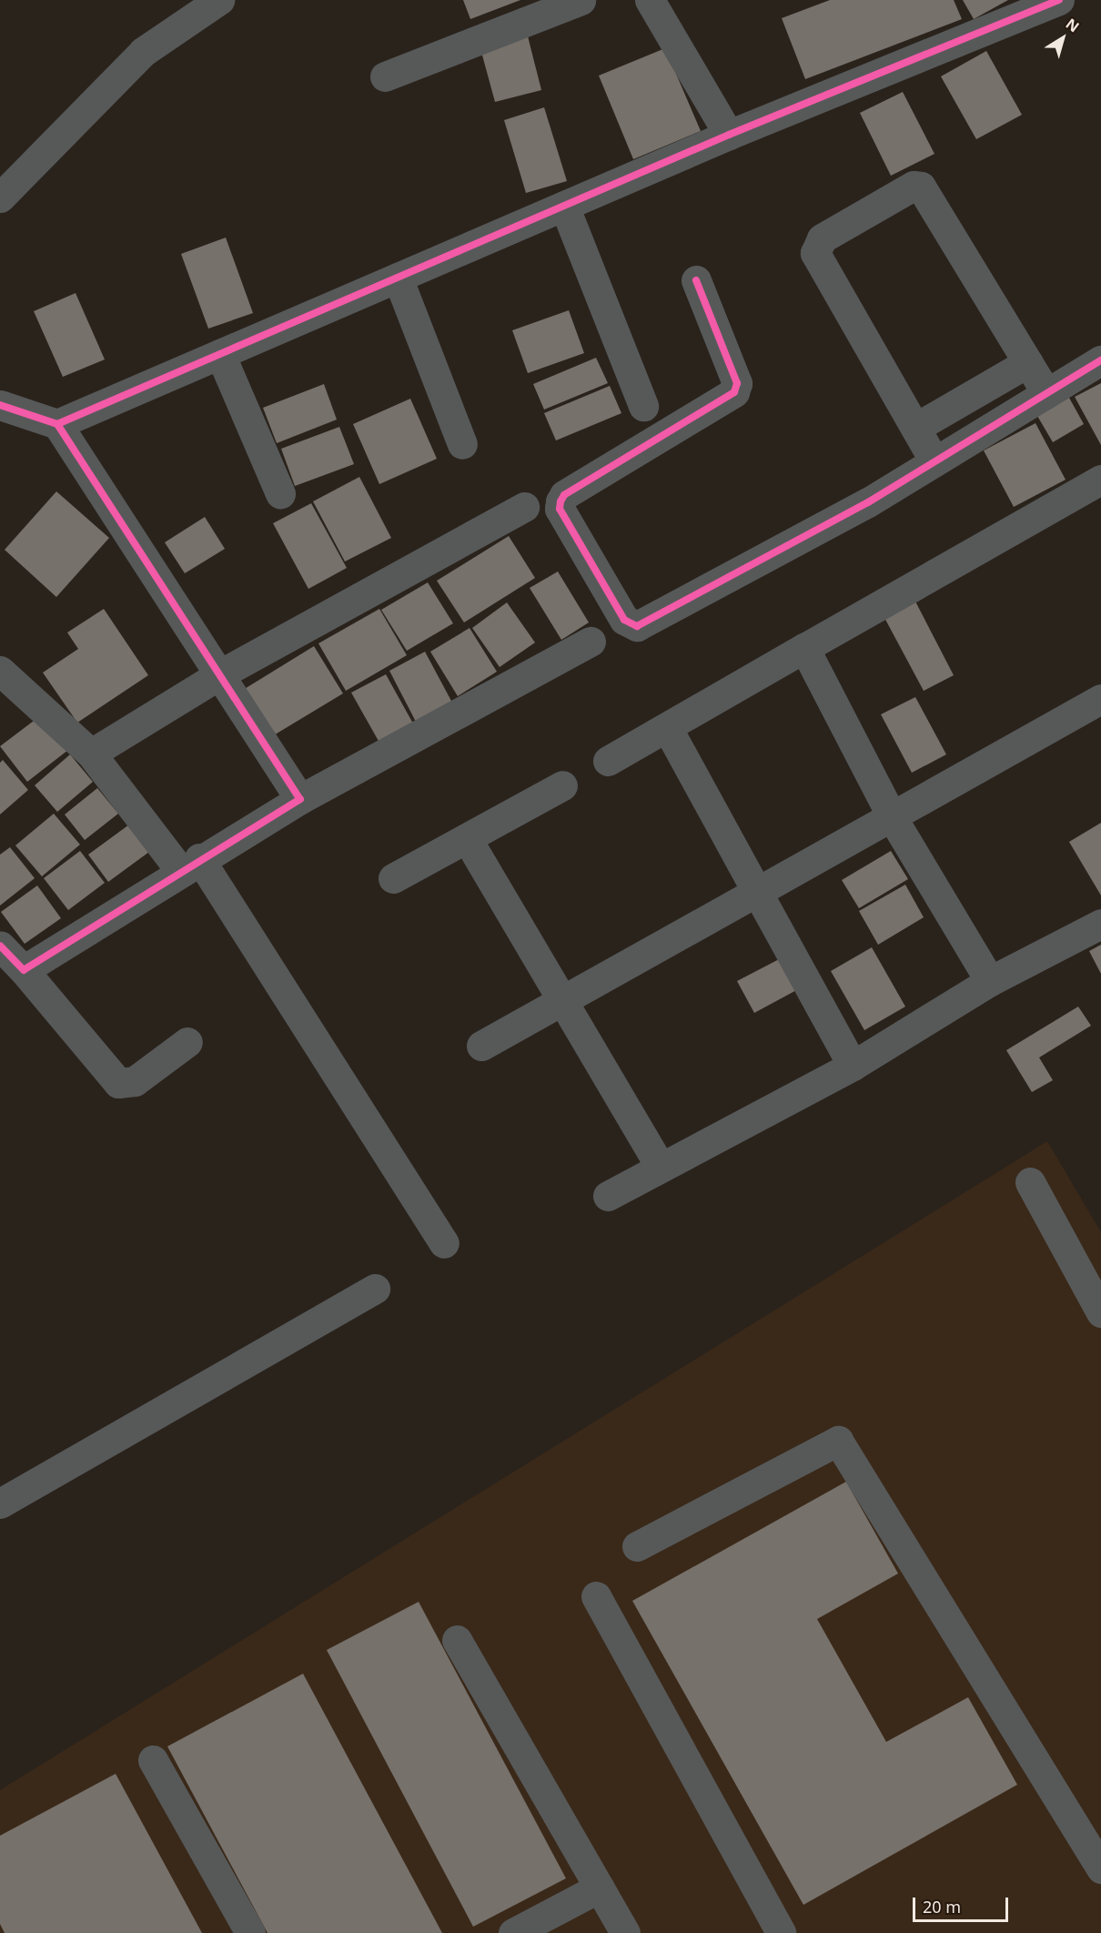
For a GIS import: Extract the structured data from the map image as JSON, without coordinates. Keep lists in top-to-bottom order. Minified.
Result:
{"scale_bar":"20 m","north":"top right"}
